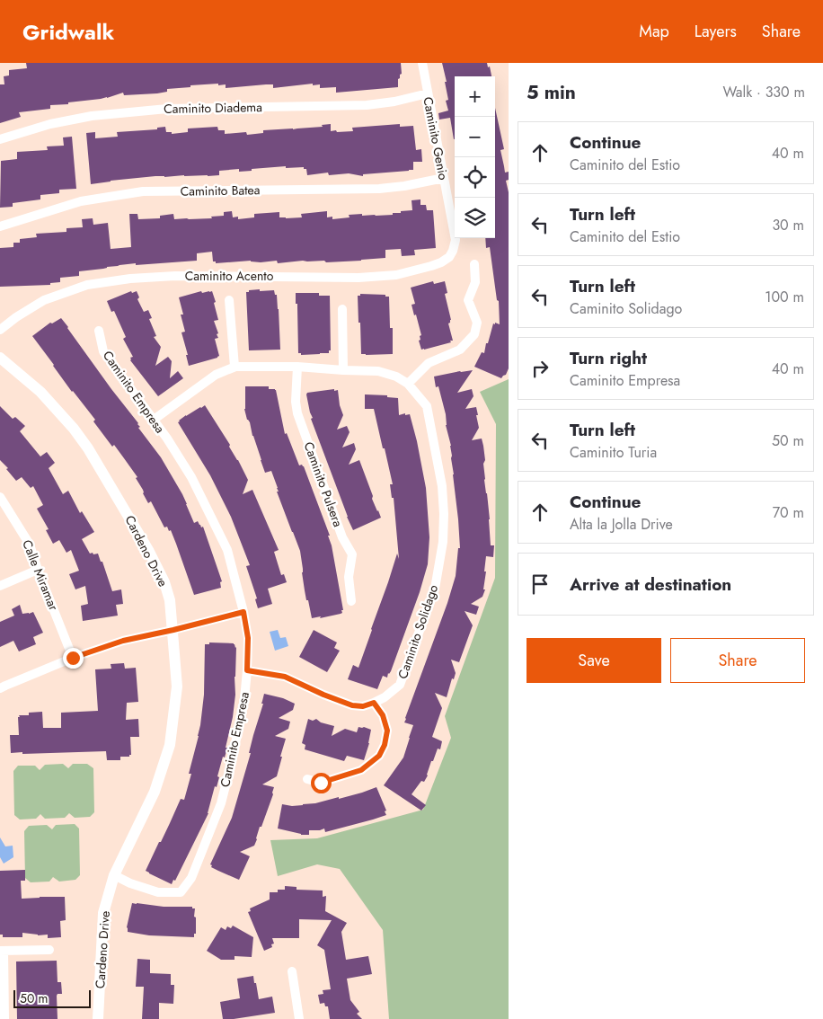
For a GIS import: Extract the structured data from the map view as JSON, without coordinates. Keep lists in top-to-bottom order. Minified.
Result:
{"streets":{"street":["Caminito Diadema","Caminito Genio","Caminito Batea","Caminito Acento","Caminito Empresa","Caminito Pulsera","Cardeno Drive","Calle Miramar","Caminito Solidago"]},"crossings":[["Caminito Diadema","Caminito Genio"],["Caminito Genio","Caminito Batea"],["Caminito Genio","Caminito Acento"],["Caminito Empresa","Cardeno Drive"],["Caminito Empresa","Caminito Solidago"],["Caminito Pulsera","Caminito Solidago"]],"scale_bar":"50 m","page":{"header":"Gridwalk","nav":["Map","Layers","Share"],"heading":["5 min","Walk · 330 m"],"map_buttons":["+","−"],"list":[["Continue","Caminito del Estio","40 m"],["Turn left","Caminito del Estio","30 m"],["Turn left","Caminito Solidago","100 m"],["Turn right","Caminito Empresa","40 m"],["Turn left","Caminito Turia","50 m"],["Continue","Alta la Jolla Drive","70 m"],"Arrive at destination"],"buttons":["Save","Share"],"scale":"50 m"}}
